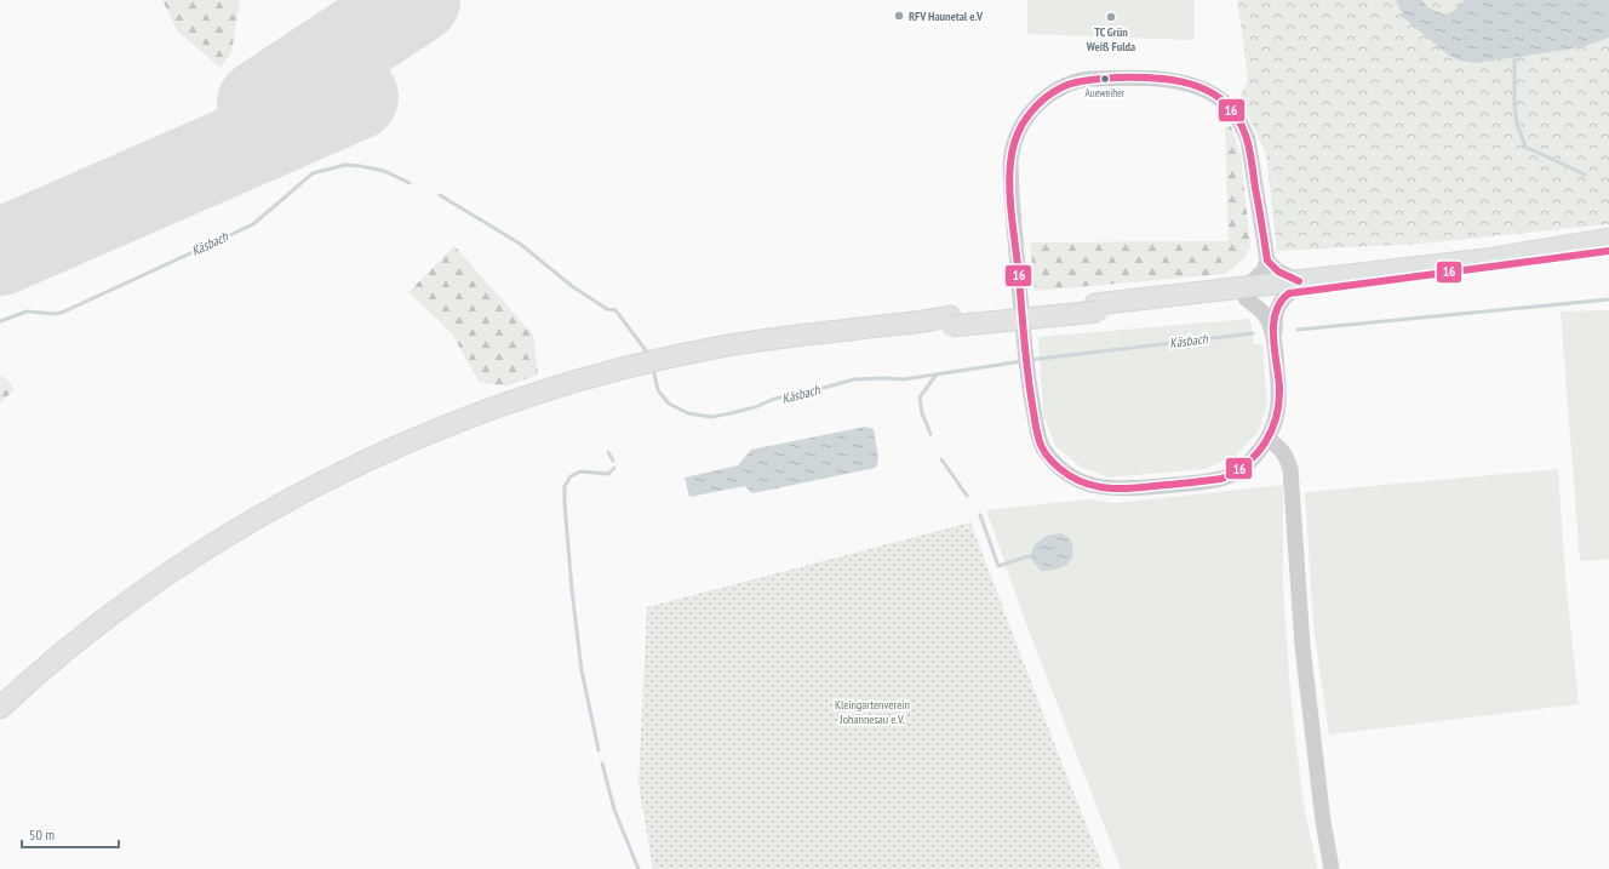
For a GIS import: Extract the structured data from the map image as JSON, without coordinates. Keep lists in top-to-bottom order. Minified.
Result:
{"water":["Käsbach"],"parks":["Kleingartenverein Johannesau e.V."],"places":["RFV Haunetal e.V","TC Grün Weiß Fulda","Aueweiher"],"lines":["transit line 16"],"scale_bar":"50 m"}
